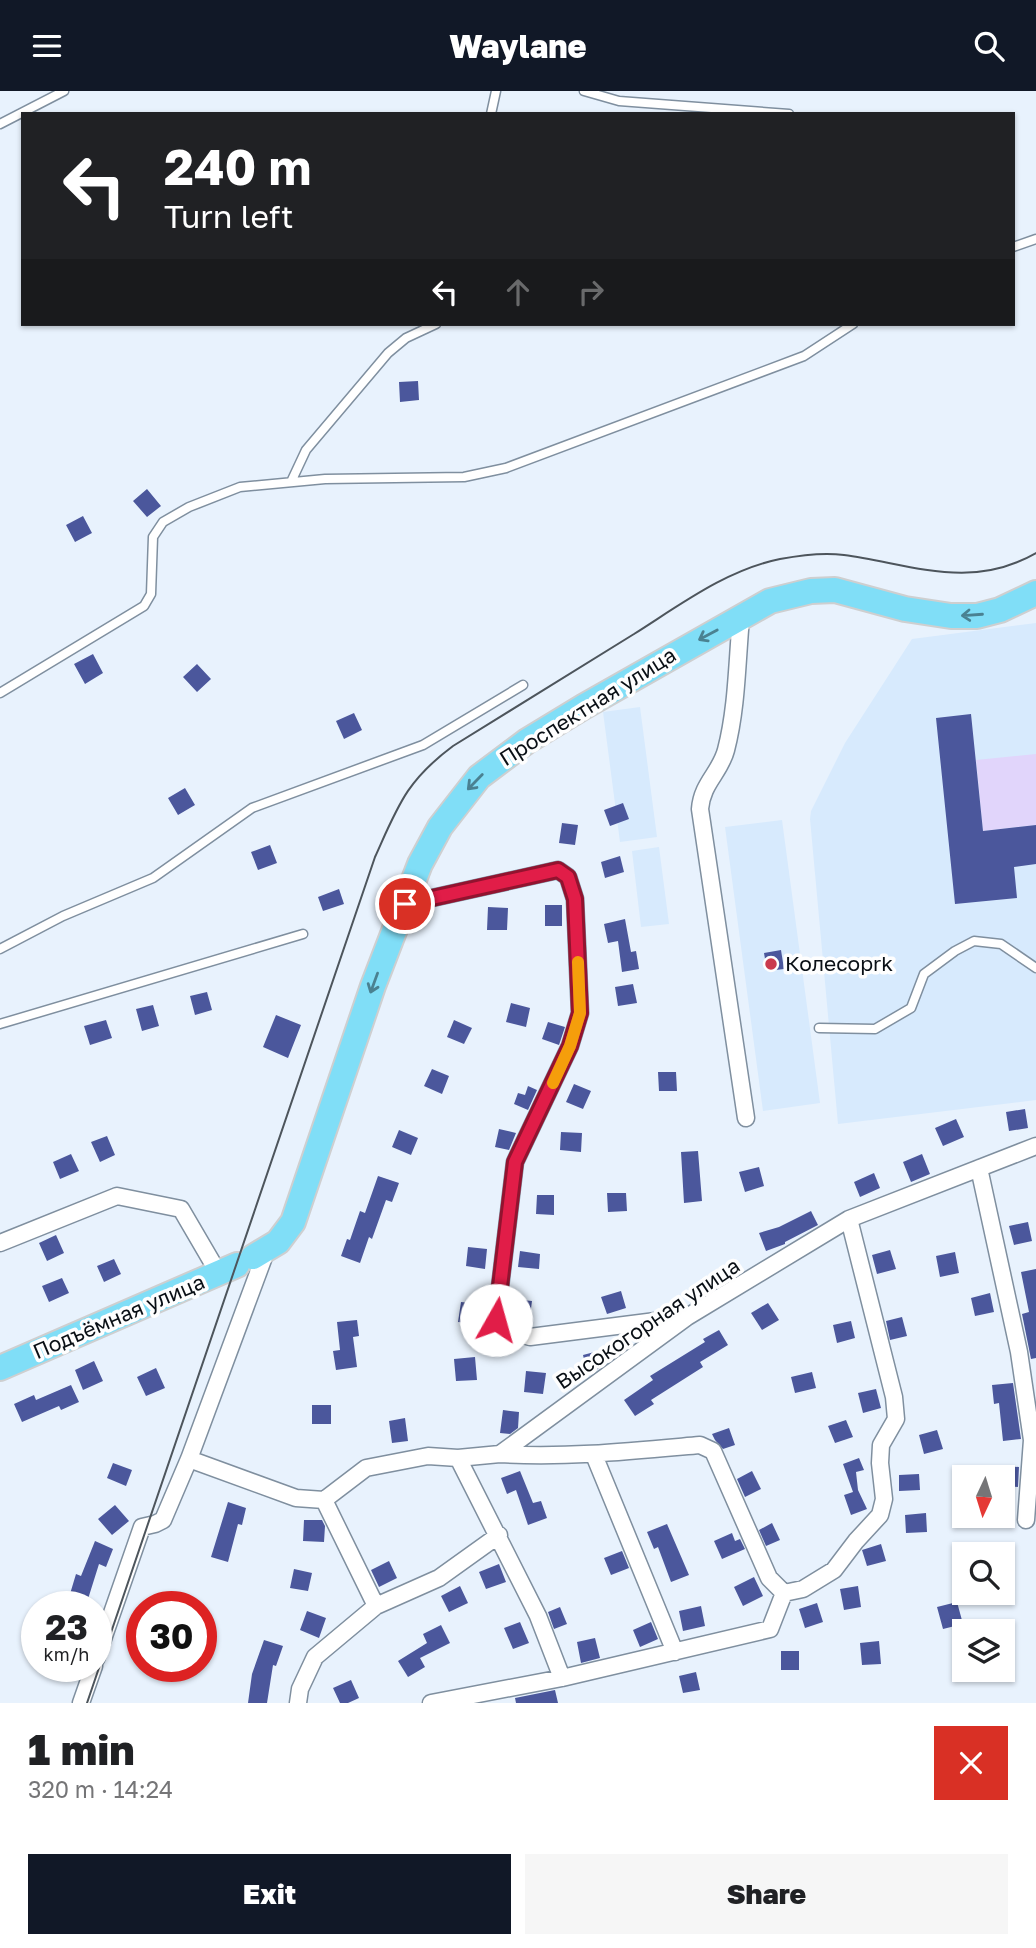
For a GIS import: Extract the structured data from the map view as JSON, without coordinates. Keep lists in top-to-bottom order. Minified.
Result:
{"streets":{"main road":["Проспектная улица","Подъёмная улица"],"street":["Высокогорная улица"]},"crossings":[["Проспектная улица","Подъёмная улица"]],"one_way":["Проспектная улица"],"places":["Колесоprk"],"north":"bottom","page":{"header":"Waylane","turn":["240 m","Turn left"],"speed":"23 km/h","limit":"30","heading":["1 min","320 m · 14:24"],"buttons":["Exit","Share"]}}
